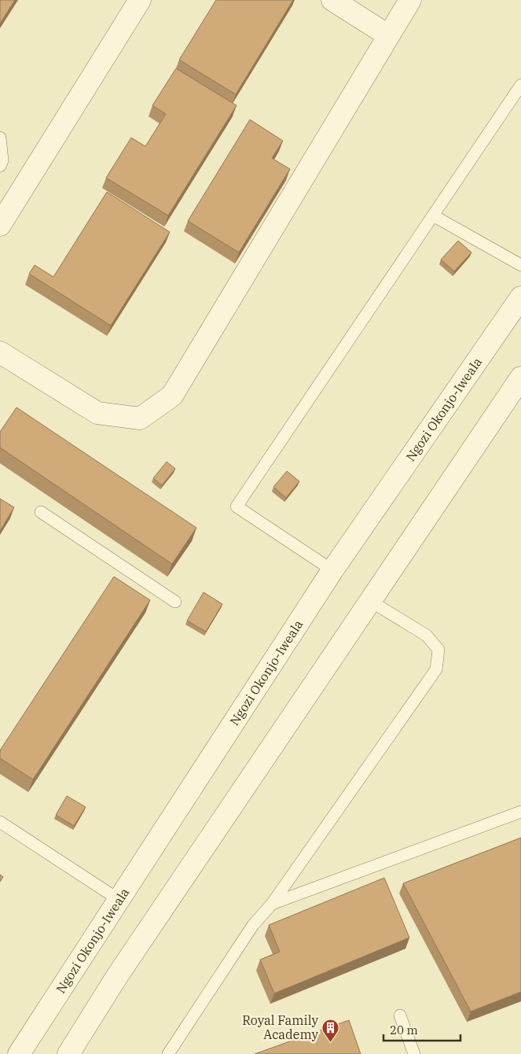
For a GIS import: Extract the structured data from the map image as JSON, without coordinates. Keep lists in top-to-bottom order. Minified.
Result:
{"streets":{"street":["Ngozi Okonjo-Iweala"]},"places":{"building":["Royal Family Academy"]},"scale_bar":"20 m"}
